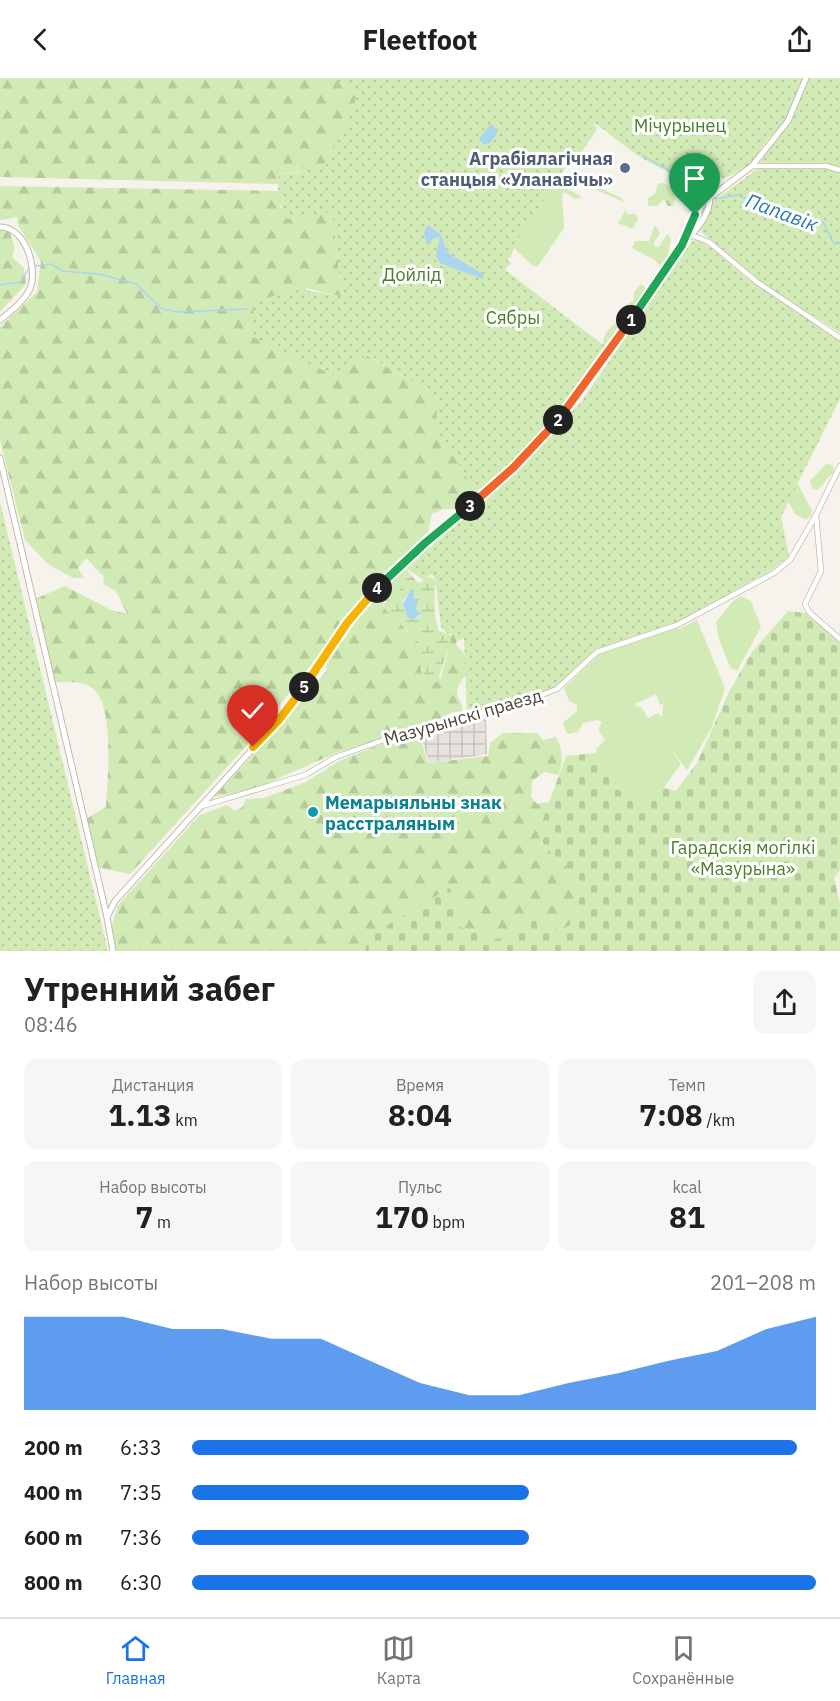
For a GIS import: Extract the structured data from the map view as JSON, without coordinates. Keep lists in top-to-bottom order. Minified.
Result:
{"streets":{"street":["Мазурынскі праезд"]},"water":["Папавік"],"parks":["Мічурынец","Дойлід","Сябры","Гарадскія могілкі «Мазурына»"],"places":["Аграбіялагічная станцыя «Уланавічы»","Мемарыяльны знак расстраляным"],"page":{"header":"Fleetfoot","pins":["1","2","3","4","5"],"heading":["Утренний забег","08:46"],"stats":[["Дистанция","1.13 km"],["Время","8:04"],["Темп","7:08 /km"],["Набор высоты","7 m"],["Пульс","170 bpm"],["kcal","81"]],"chart":["Набор высоты","201–208 m"],"list":[{"name":"200 m","note":"6:33"},{"name":"400 m","note":"7:35"},{"name":"600 m","note":"7:36"},{"name":"800 m","note":"6:30"}],"tabs":["Главная","Карта","Сохранённые"]}}
